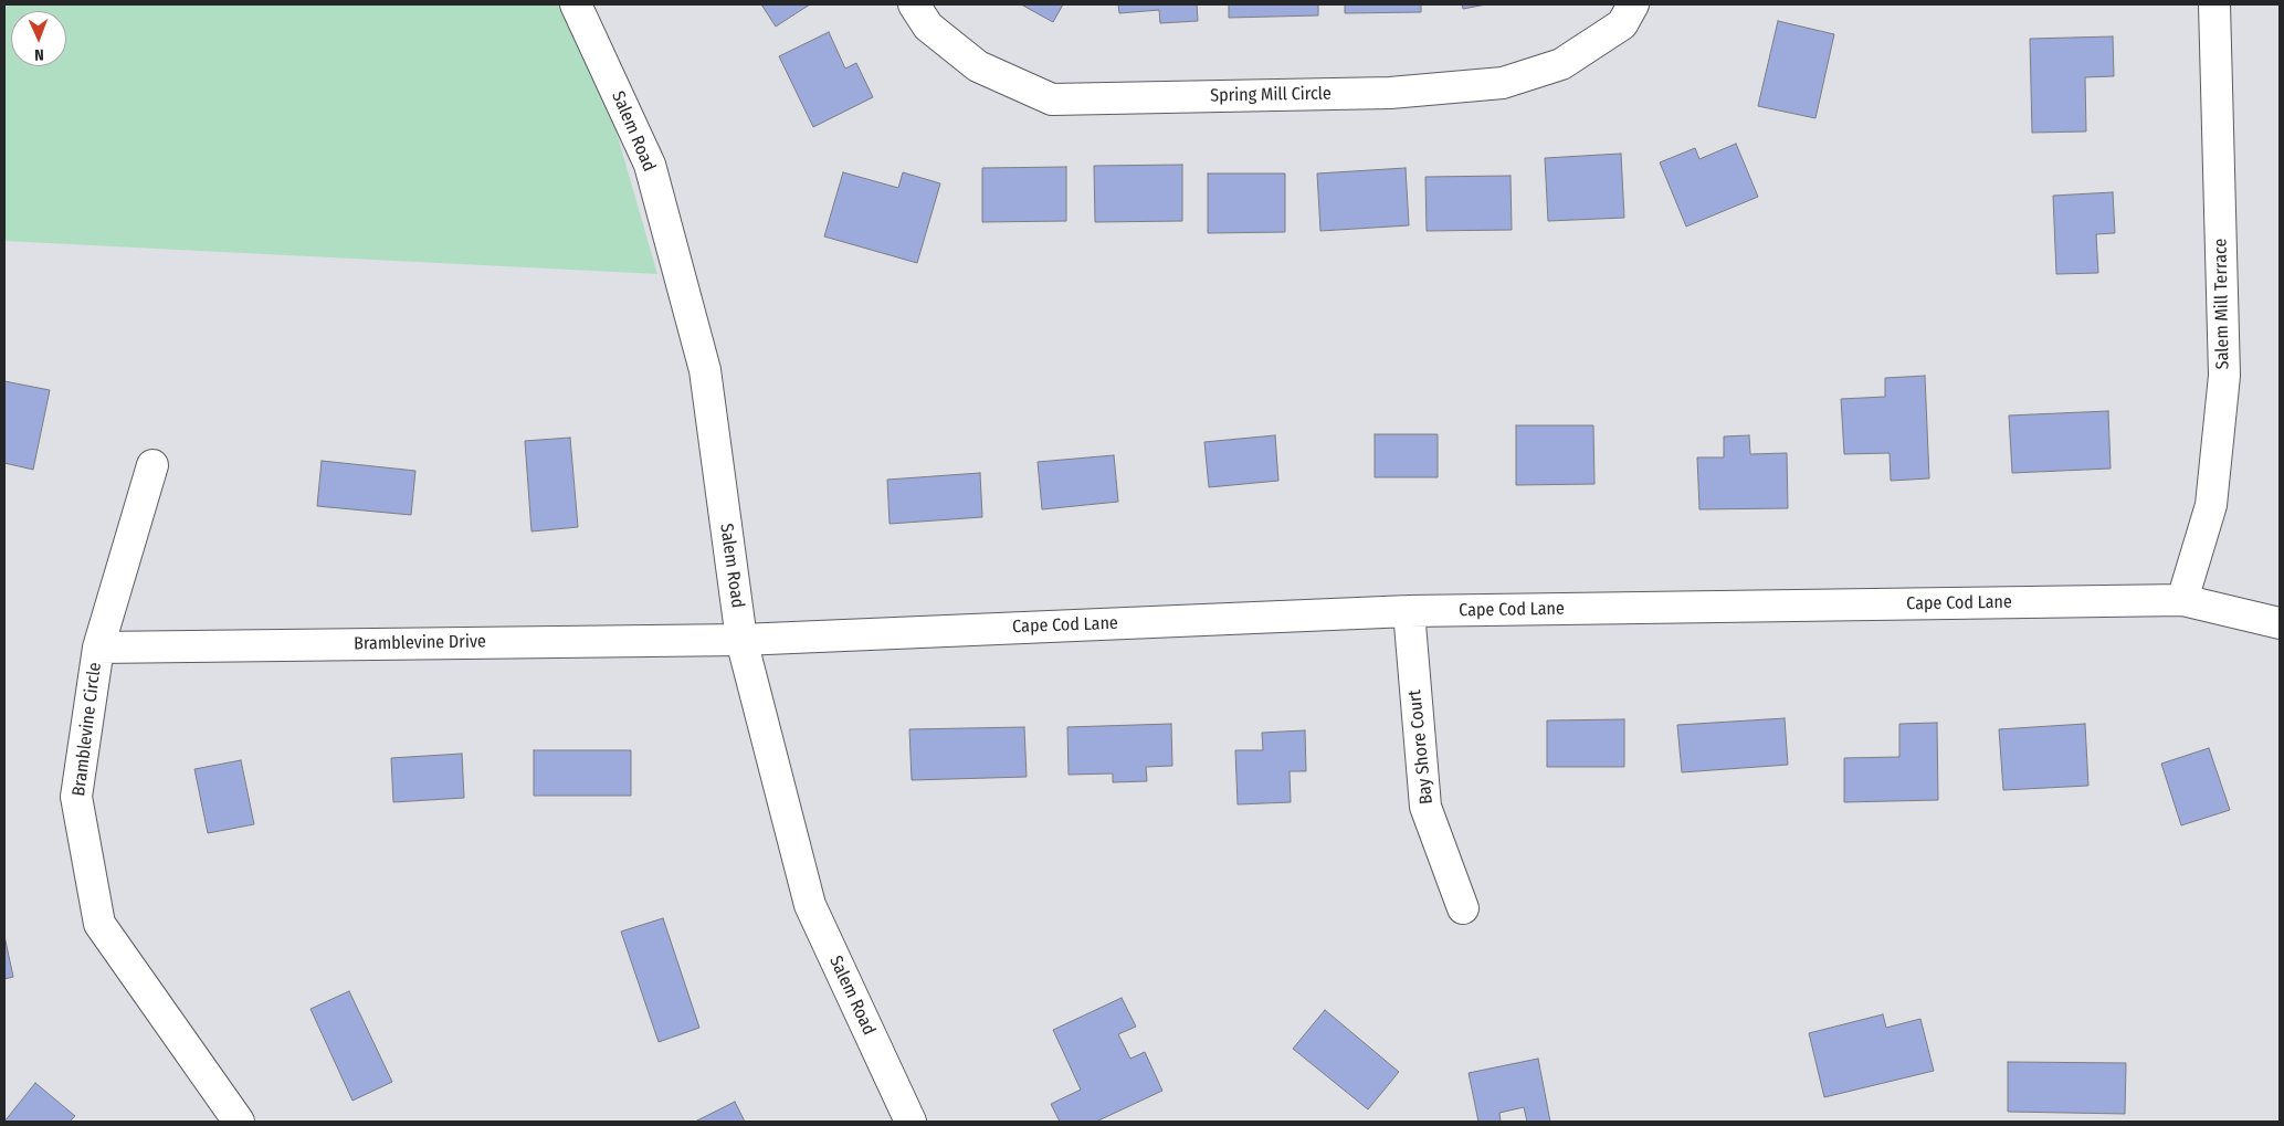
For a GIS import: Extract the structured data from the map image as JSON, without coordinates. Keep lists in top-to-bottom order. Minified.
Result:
{"streets":{"street":["Spring Mill Circle","Salem Road","Salem Mill Terrace","Cape Cod Lane","Bramblevine Drive","Bramblevine Circle","Bay Shore Court"]},"crossings":[["Salem Road","Cape Cod Lane"],["Salem Road","Bramblevine Drive"],["Salem Mill Terrace","Cape Cod Lane"],["Cape Cod Lane","Bramblevine Drive"],["Cape Cod Lane","Bay Shore Court"],["Bramblevine Drive","Bramblevine Circle"]],"north":"bottom"}
